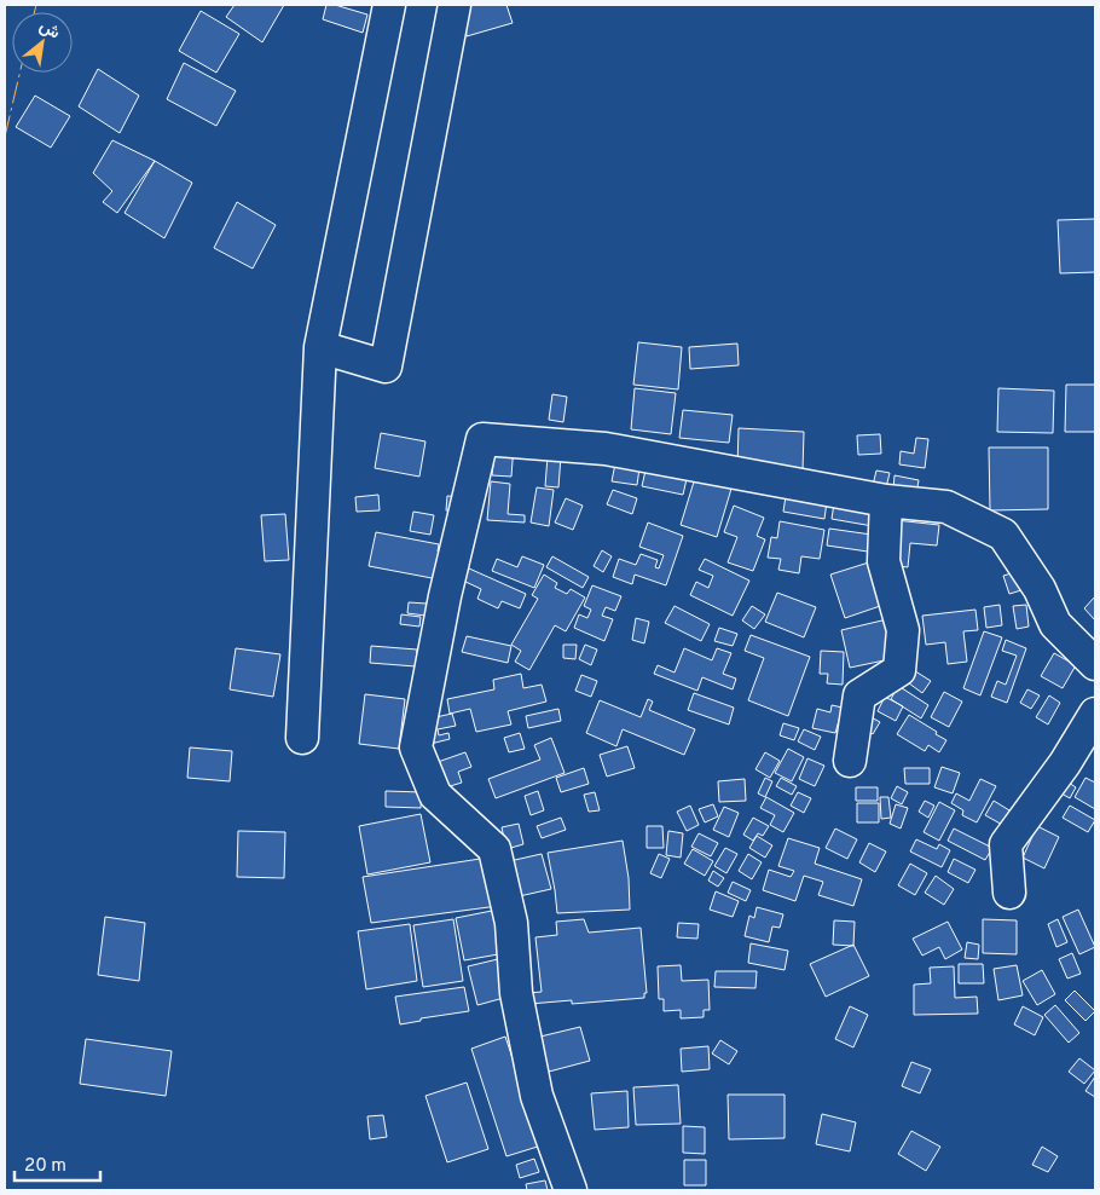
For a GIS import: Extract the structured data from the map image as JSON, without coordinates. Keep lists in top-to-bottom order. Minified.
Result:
{"scale_bar":"20 m","north":"top right"}
